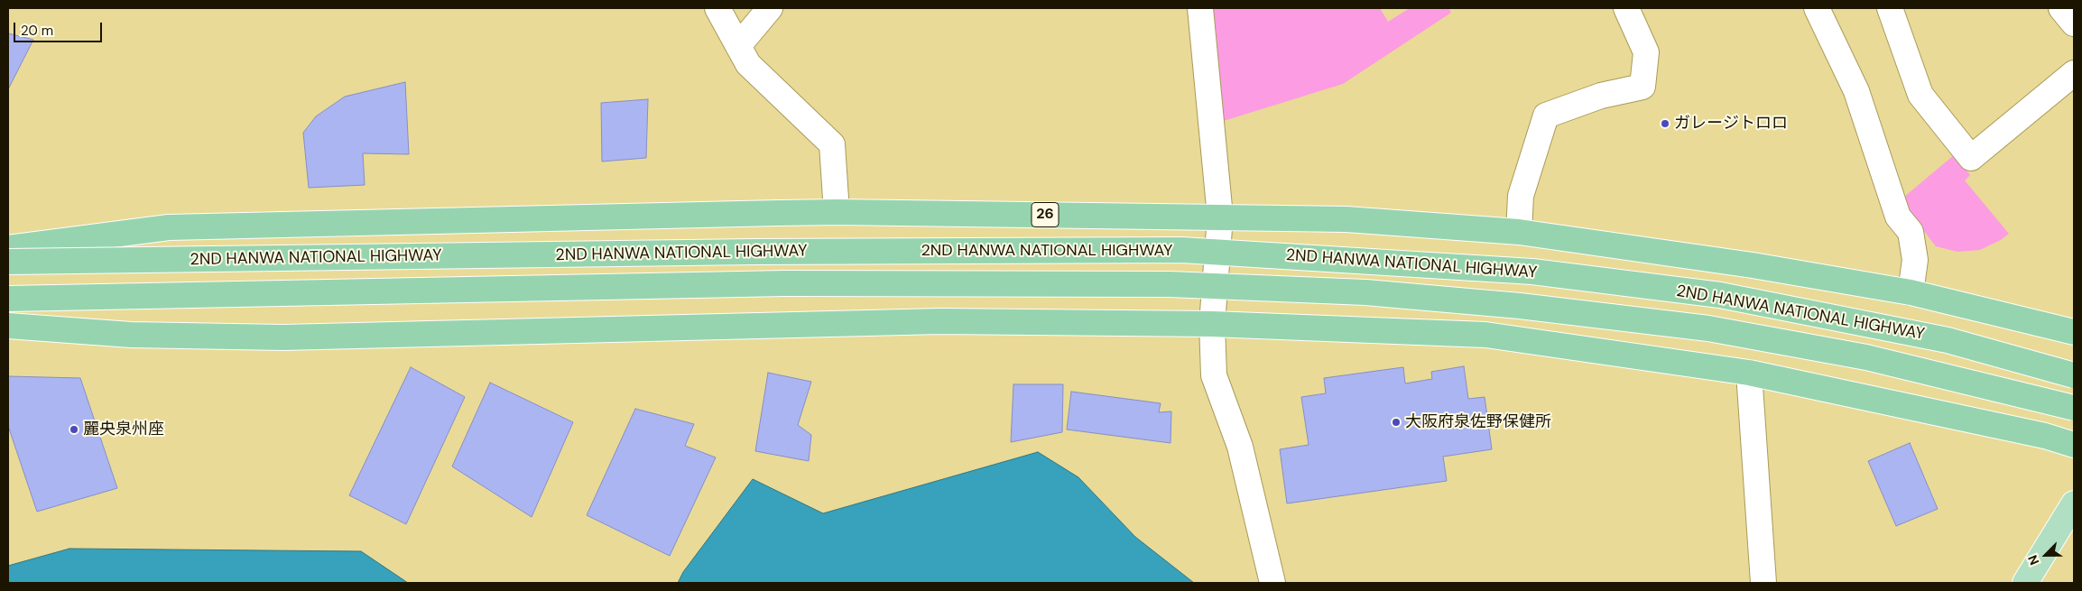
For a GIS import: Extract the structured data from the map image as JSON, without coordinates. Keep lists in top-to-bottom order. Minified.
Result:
{"streets":{"highway":["26","2ND HANWA NATIONAL HIGHWAY"]},"places":["ガレージトロロ","大阪府泉佐野保健所","麗央泉州座"],"scale_bar":"20 m","north":"bottom left"}
